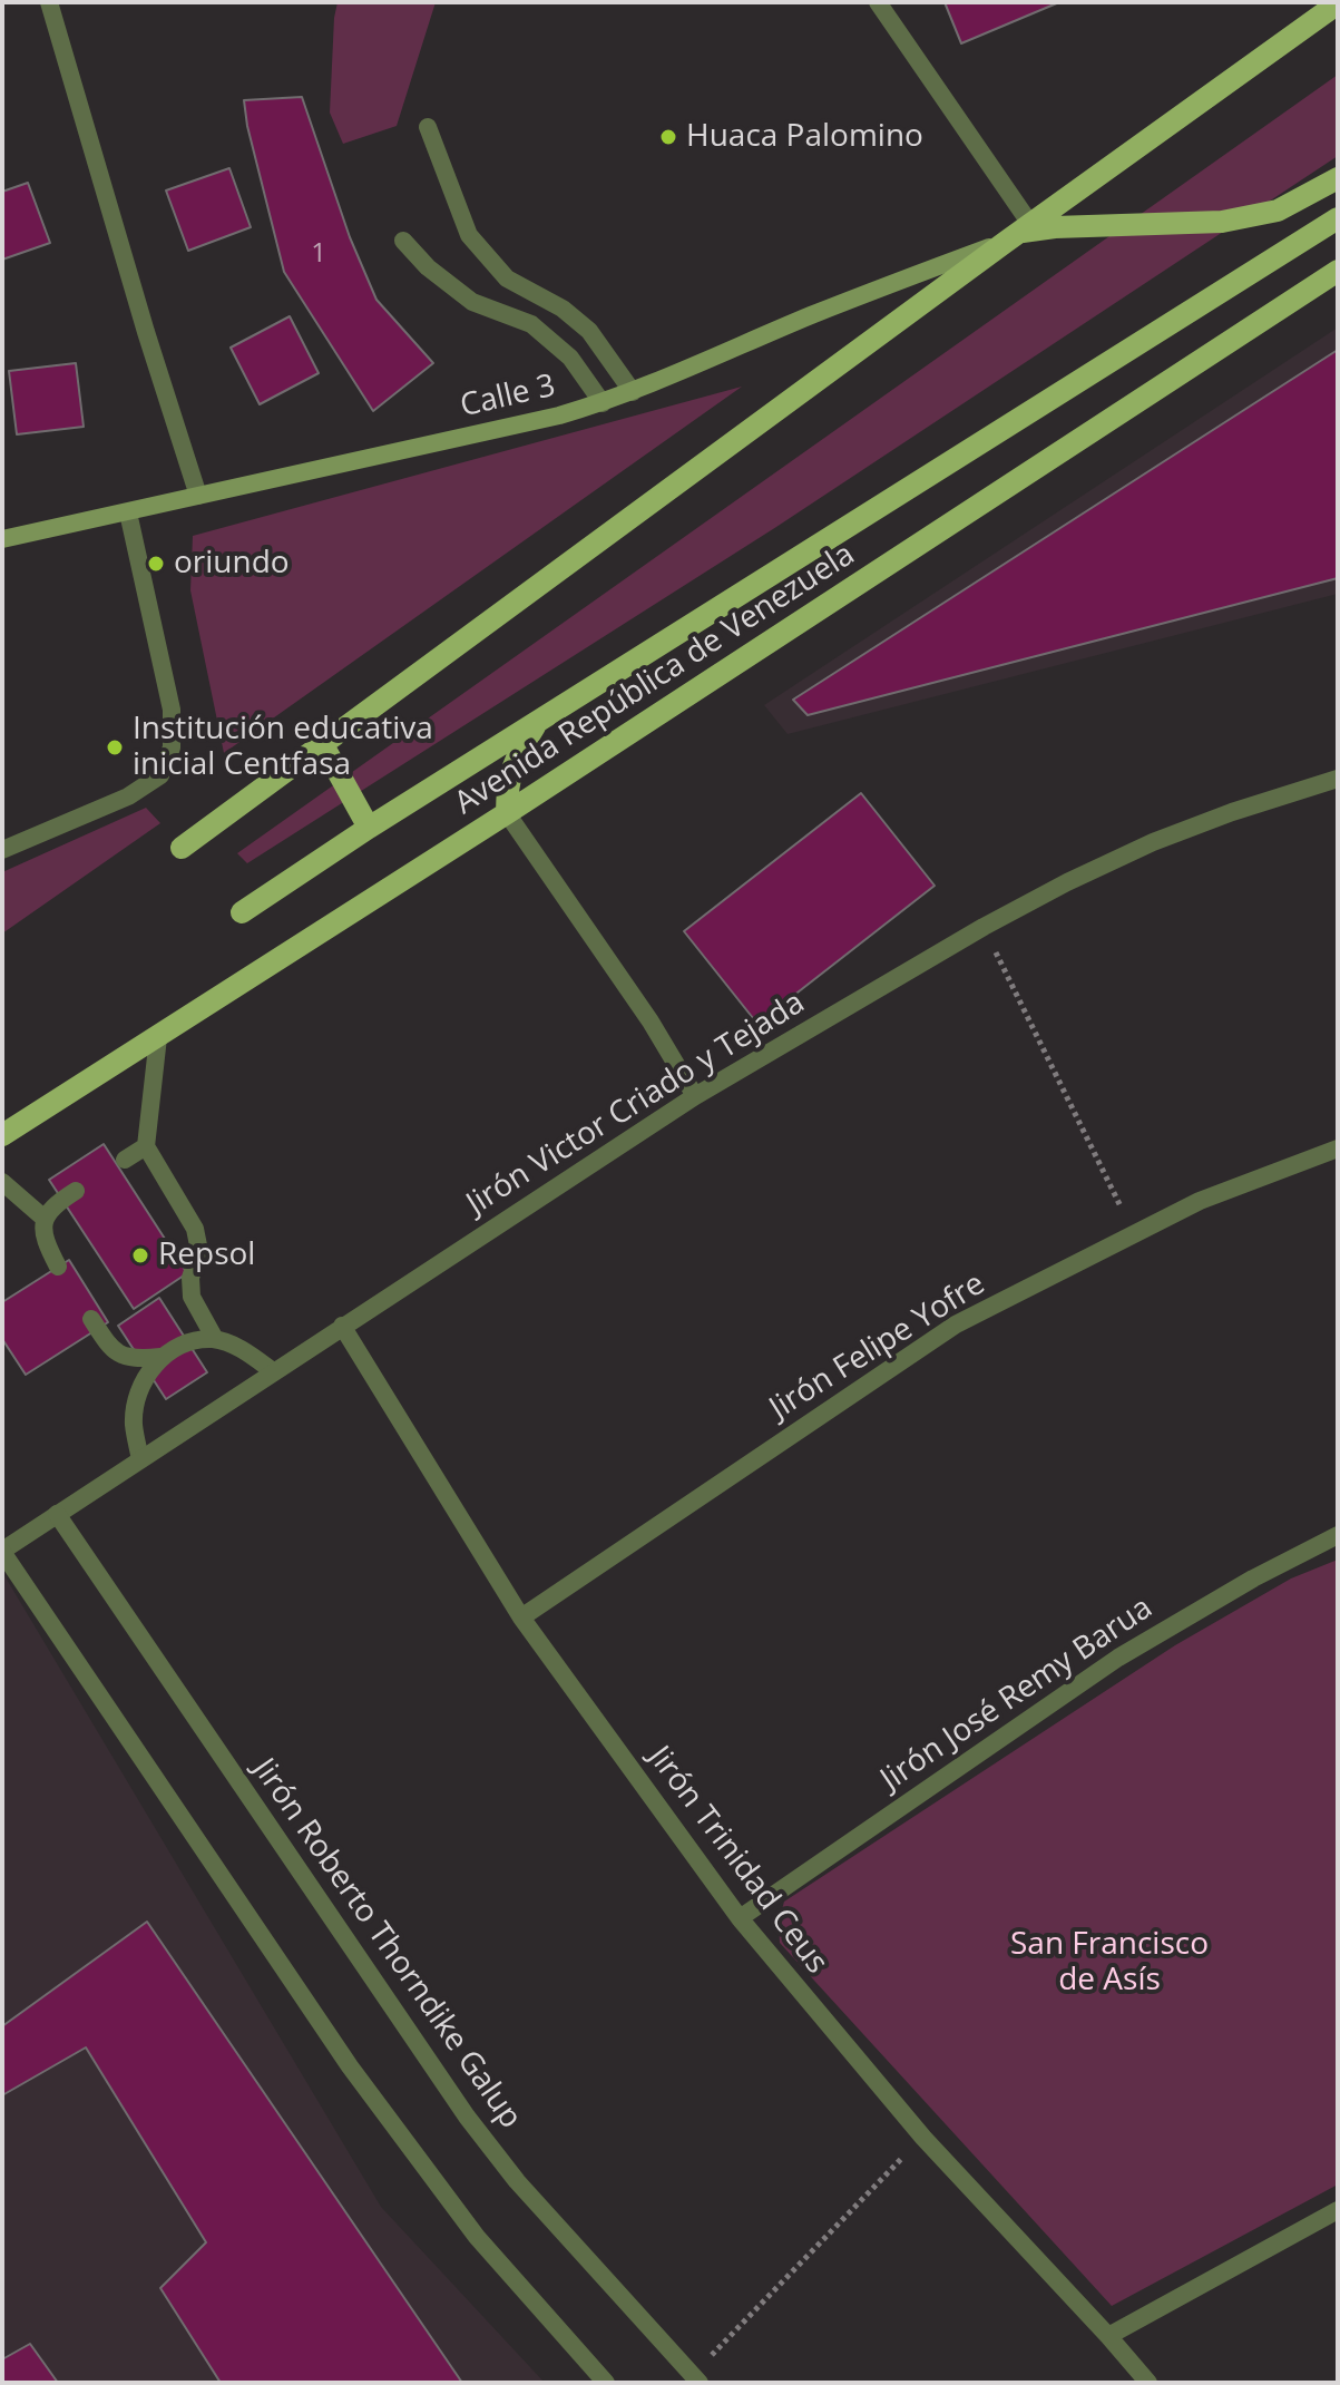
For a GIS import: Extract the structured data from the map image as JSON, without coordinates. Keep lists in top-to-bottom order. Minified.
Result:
{"streets":{"main road":["Calle 3","Avenida República de Venezuela"],"street":["Jirón Victor Criado y Tejada","Jirón Felipe Yofre","Jirón José Remy Barua","Jirón Trinidad Ceus","Jirón Roberto Thorndike Galup"]},"crossings":[["Jirón Victor Criado y Tejada","Jirón Trinidad Ceus"],["Jirón Victor Criado y Tejada","Jirón Roberto Thorndike Galup"],["Jirón Felipe Yofre","Jirón Trinidad Ceus"],["Jirón José Remy Barua","Jirón Trinidad Ceus"]],"parks":["San Francisco de Asís"],"places":["Huaca Palomino","oriundo","Institución educativa inicial Centfasa","Repsol"],"house_numbers":["1"]}
